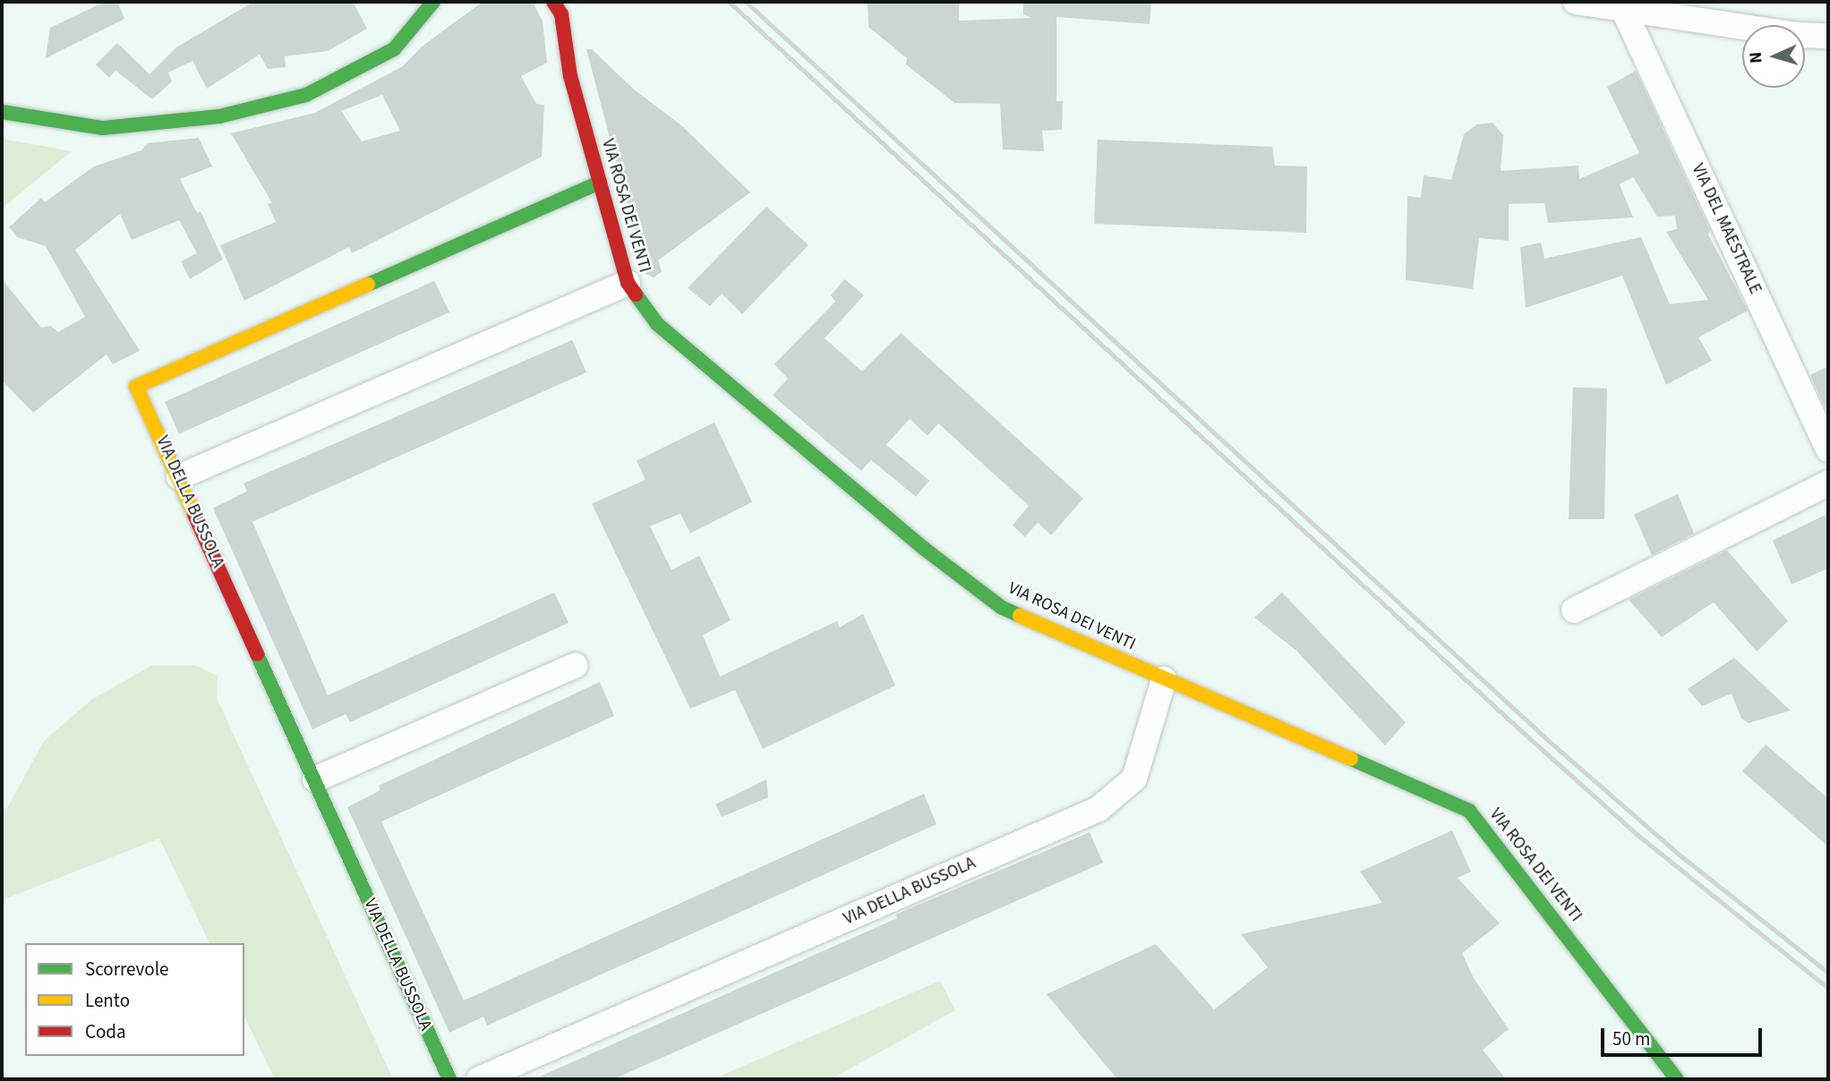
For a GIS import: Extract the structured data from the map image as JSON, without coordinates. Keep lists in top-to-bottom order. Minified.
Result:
{"streets":{"street":["VIA ROSA DEI VENTI","VIA DEL MAESTRALE","VIA DELLA BUSSOLA"]},"crossings":[["VIA ROSA DEI VENTI","VIA DELLA BUSSOLA"]],"legend":["Scorrevole","Lento","Coda"],"scale_bar":"50 m","north":"left"}
